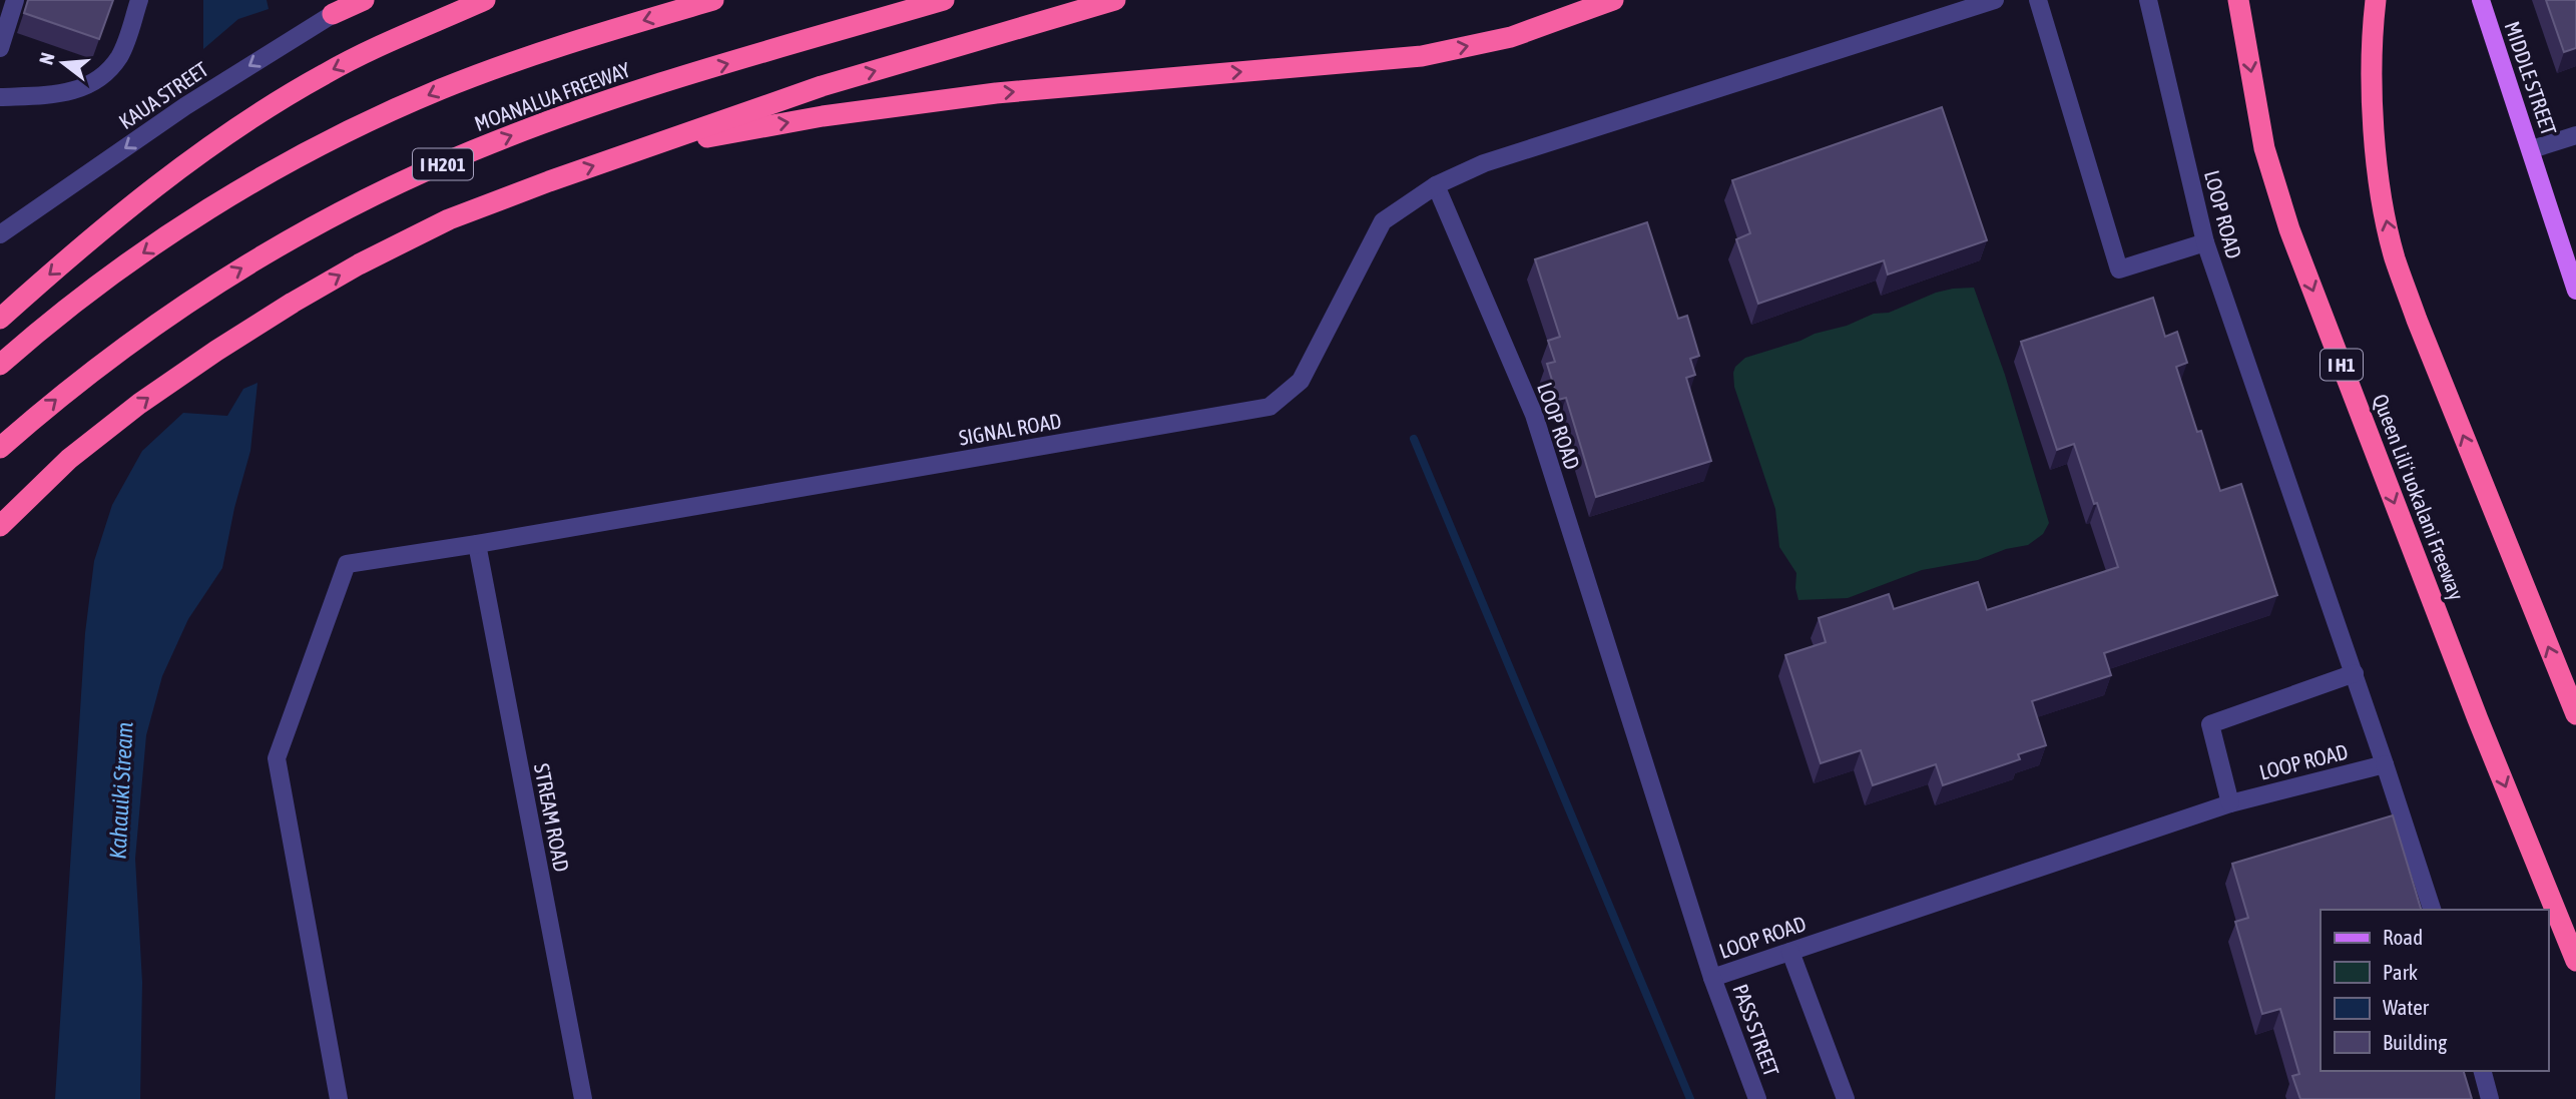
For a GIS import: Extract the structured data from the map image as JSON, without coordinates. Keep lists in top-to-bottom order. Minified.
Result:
{"streets":{"highway":["MOANALUA FREEWAY","I H201","I H1","Queen Liliʻuokalani Freeway"],"main road":["MIDDLE STREET"],"street":["KAUA STREET","LOOP ROAD","SIGNAL ROAD","STREAM ROAD","PASS STREET"]},"crossings":[["LOOP ROAD","SIGNAL ROAD"],["LOOP ROAD","PASS STREET"],["SIGNAL ROAD","STREAM ROAD"]],"one_way":["KAUA STREET"],"water":["Kahauiki Stream"],"legend":["Road","Park","Water","Building"],"north":"left"}
